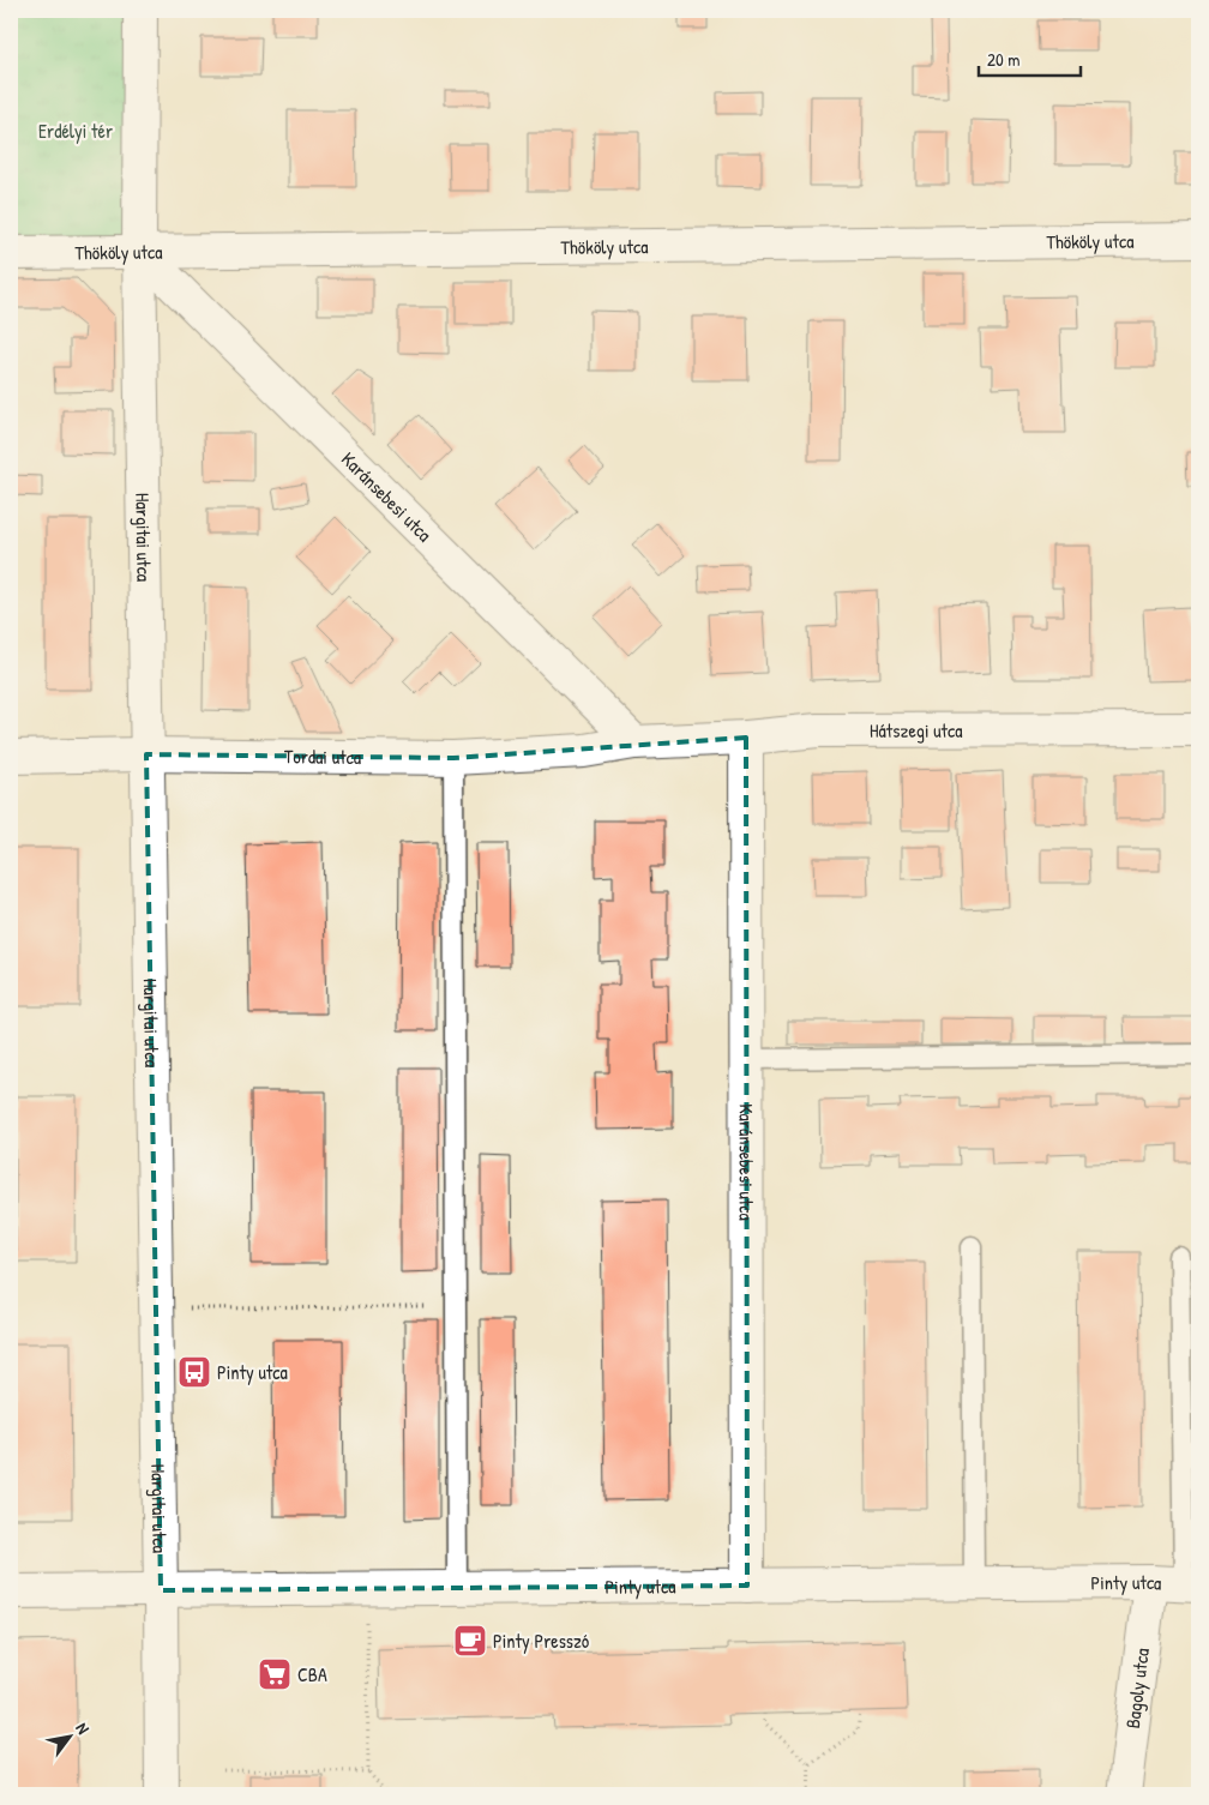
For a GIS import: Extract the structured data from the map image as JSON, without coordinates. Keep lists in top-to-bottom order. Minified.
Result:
{"streets":{"street":["Thököly utca","Karánsebesi utca","Hargitai utca","Hátszegi utca","Tordai utca","Pinty utca","Bagoly utca"]},"crossings":[["Thököly utca","Karánsebesi utca"],["Thököly utca","Hargitai utca"],["Karánsebesi utca","Hargitai utca"],["Karánsebesi utca","Hátszegi utca"],["Karánsebesi utca","Tordai utca"],["Karánsebesi utca","Pinty utca"],["Hargitai utca","Tordai utca"],["Hargitai utca","Pinty utca"],["Hátszegi utca","Tordai utca"],["Pinty utca","Bagoly utca"]],"parks":["Erdélyi tér"],"places":{"bus stop":["Pinty utca"],"cafe":["Pinty Presszó"],"supermarket":["CBA"]},"scale_bar":"20 m","north":"top right"}
